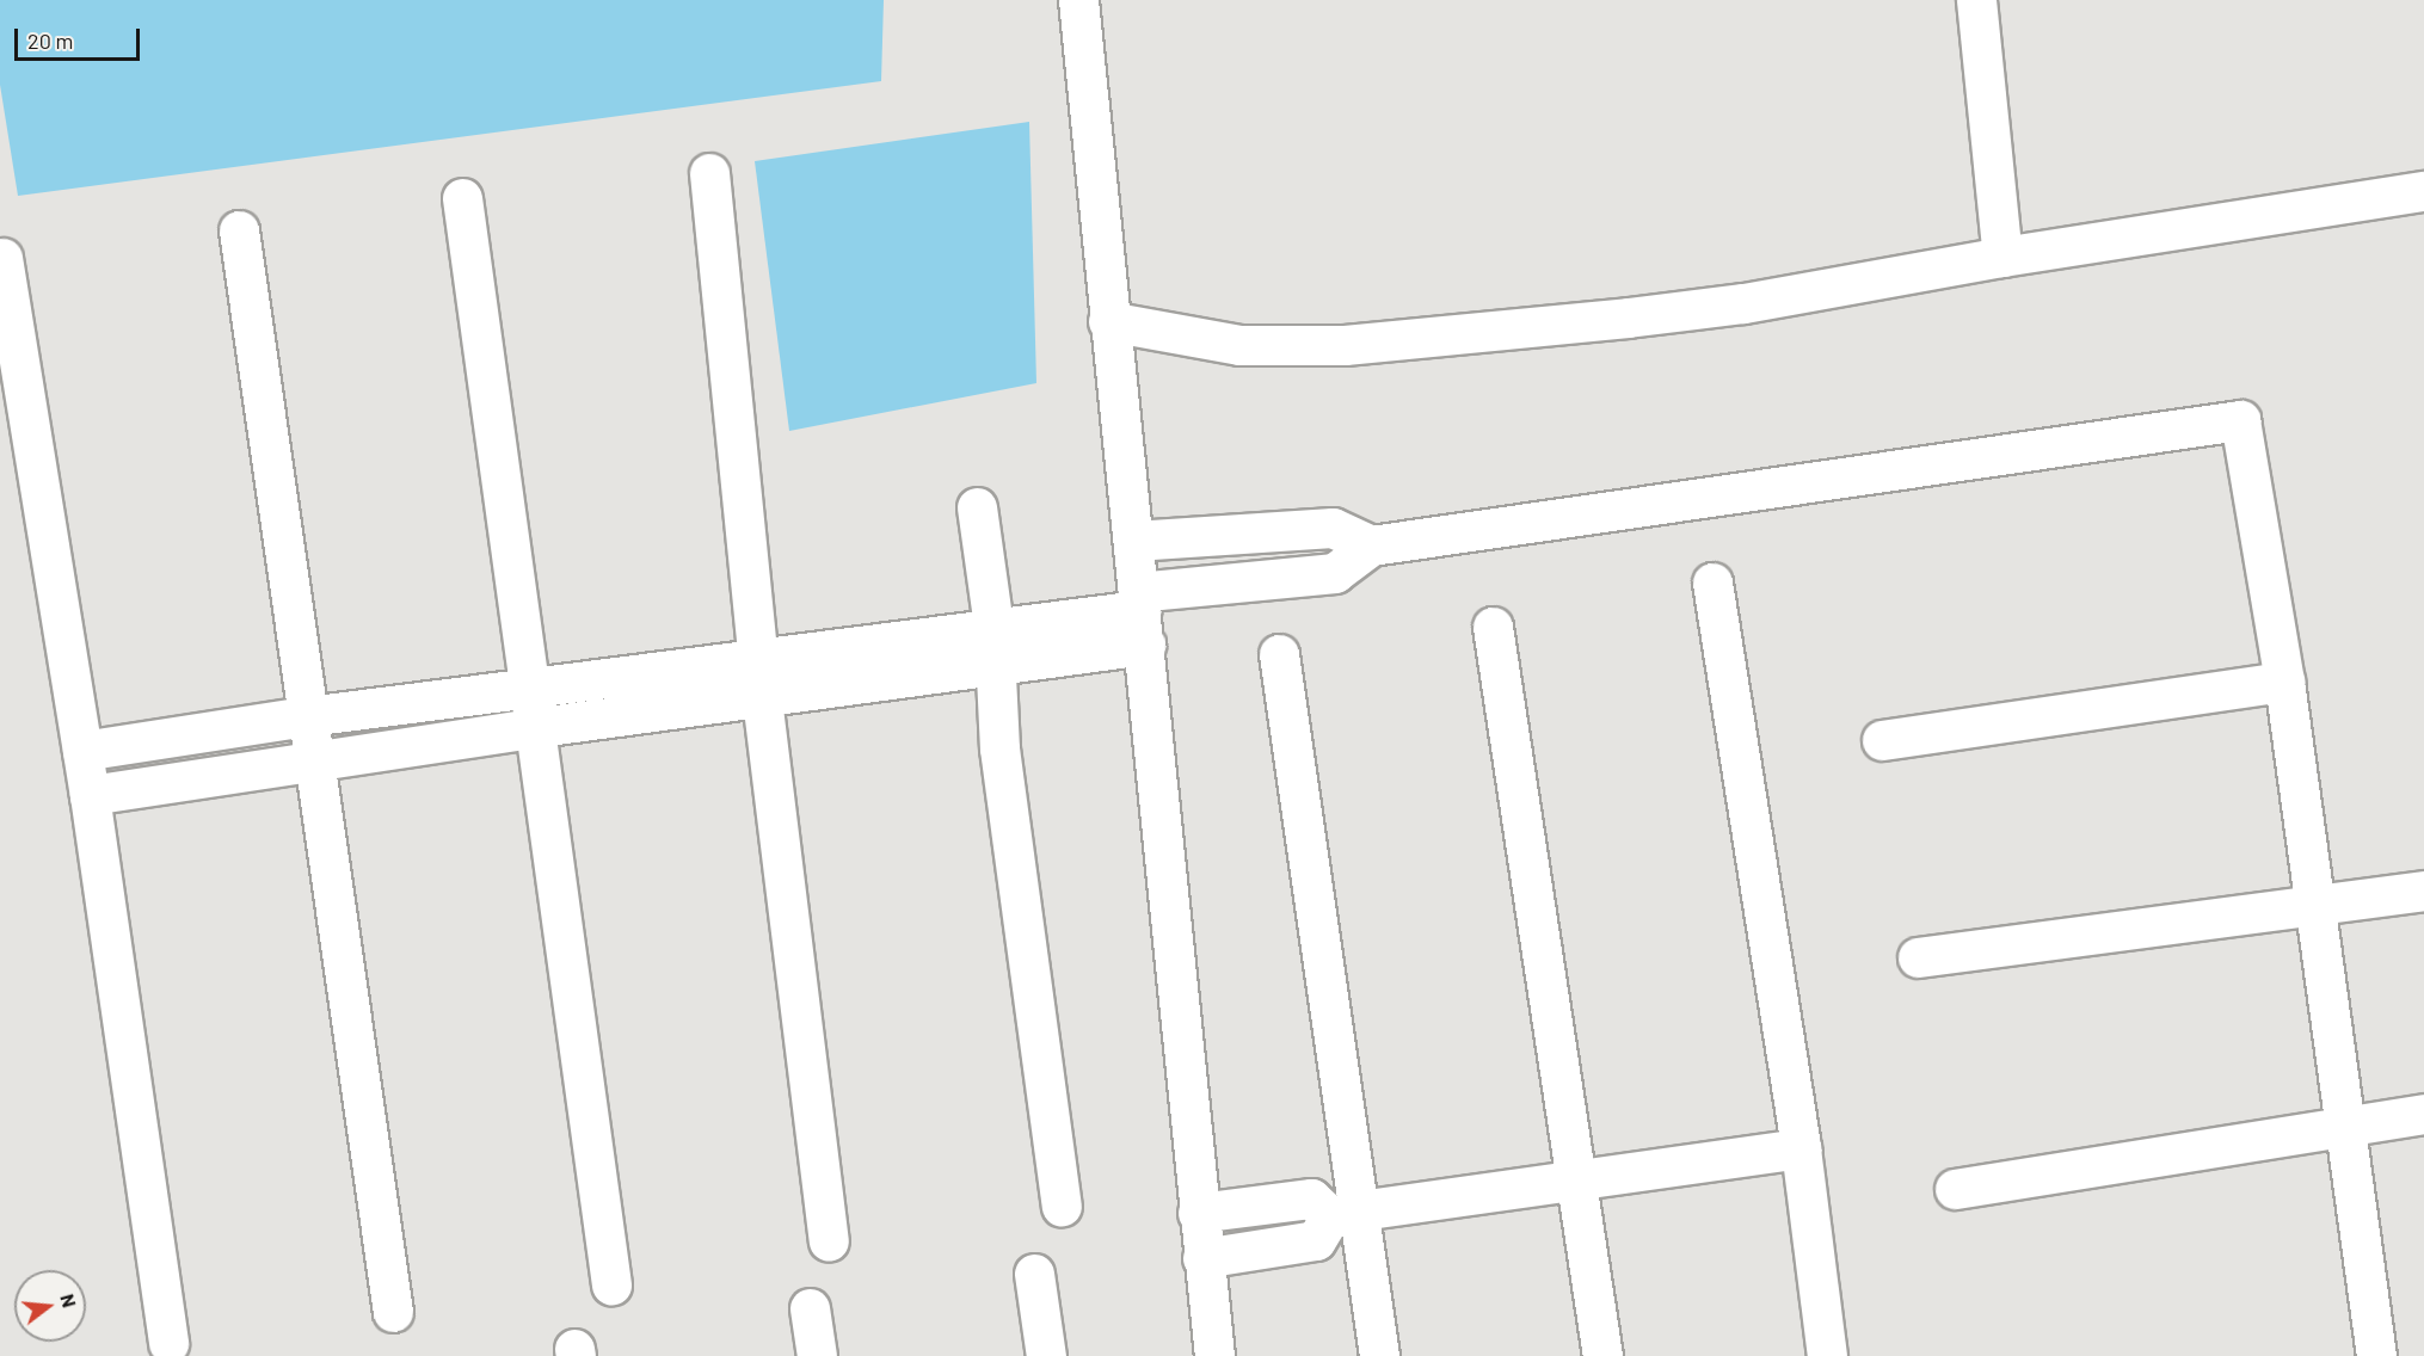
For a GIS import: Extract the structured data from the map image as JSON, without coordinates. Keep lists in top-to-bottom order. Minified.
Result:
{"scale_bar":"20 m","north":"right"}
